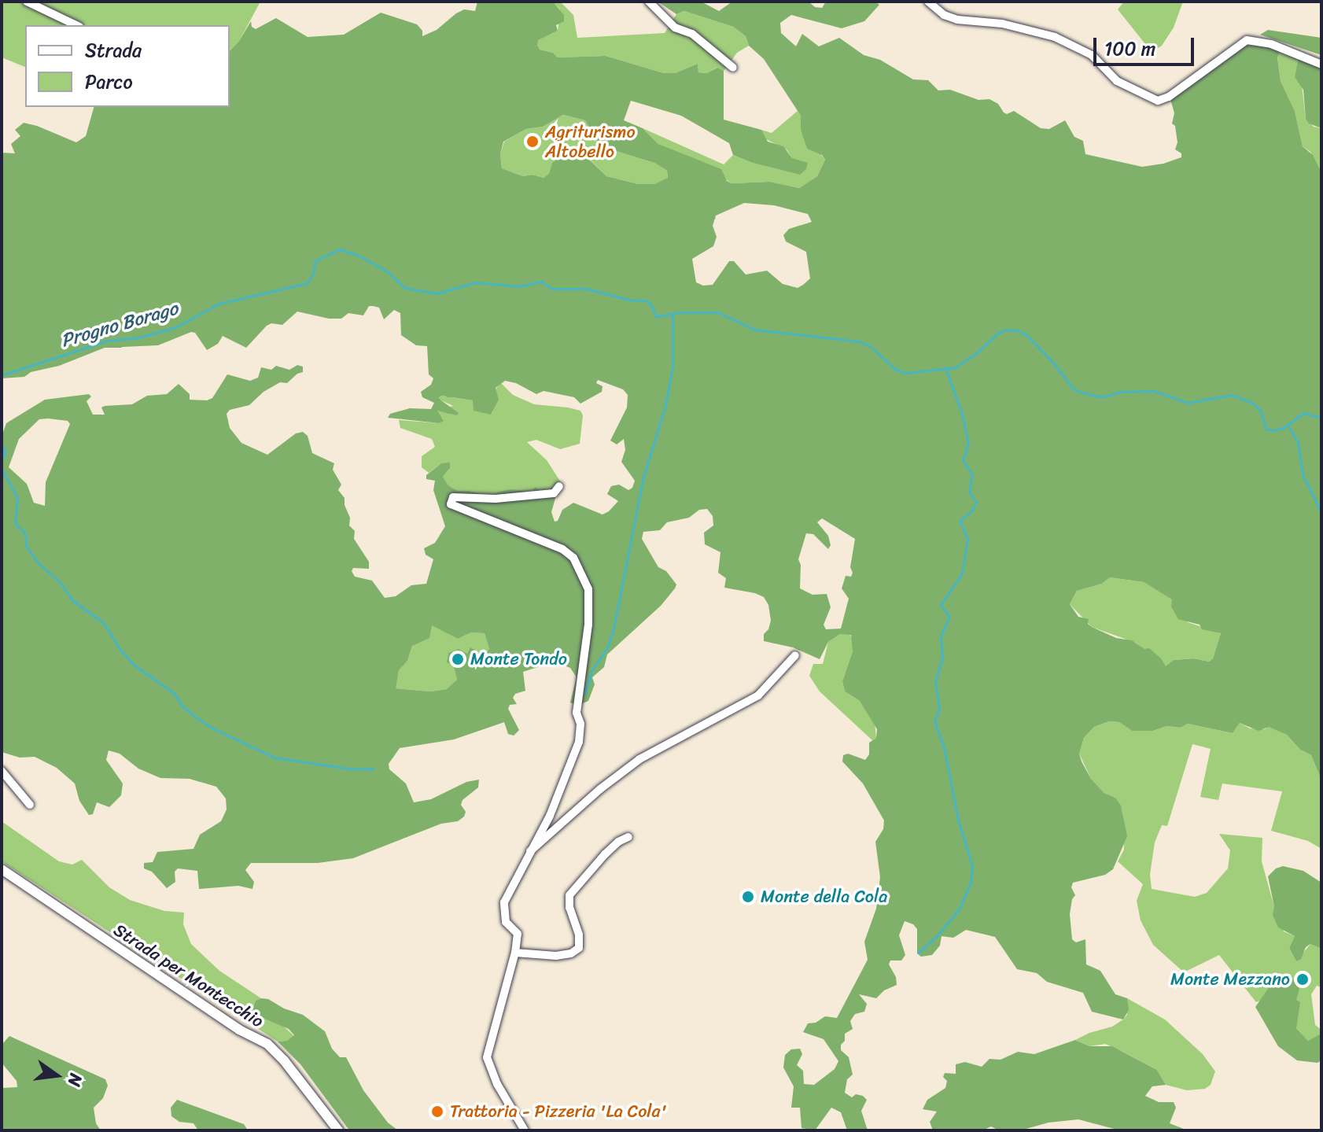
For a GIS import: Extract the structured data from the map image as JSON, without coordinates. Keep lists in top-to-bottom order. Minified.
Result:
{"streets":{"street":["Strada per Montecchio"]},"water":["Progno Borago"],"places":["Agriturismo Altobello","Monte Tondo","Monte della Cola","Monte Mezzano","Trattoria - Pizzeria 'La Cola'"],"legend":["Strada","Parco"],"scale_bar":"100 m","north":"right"}
